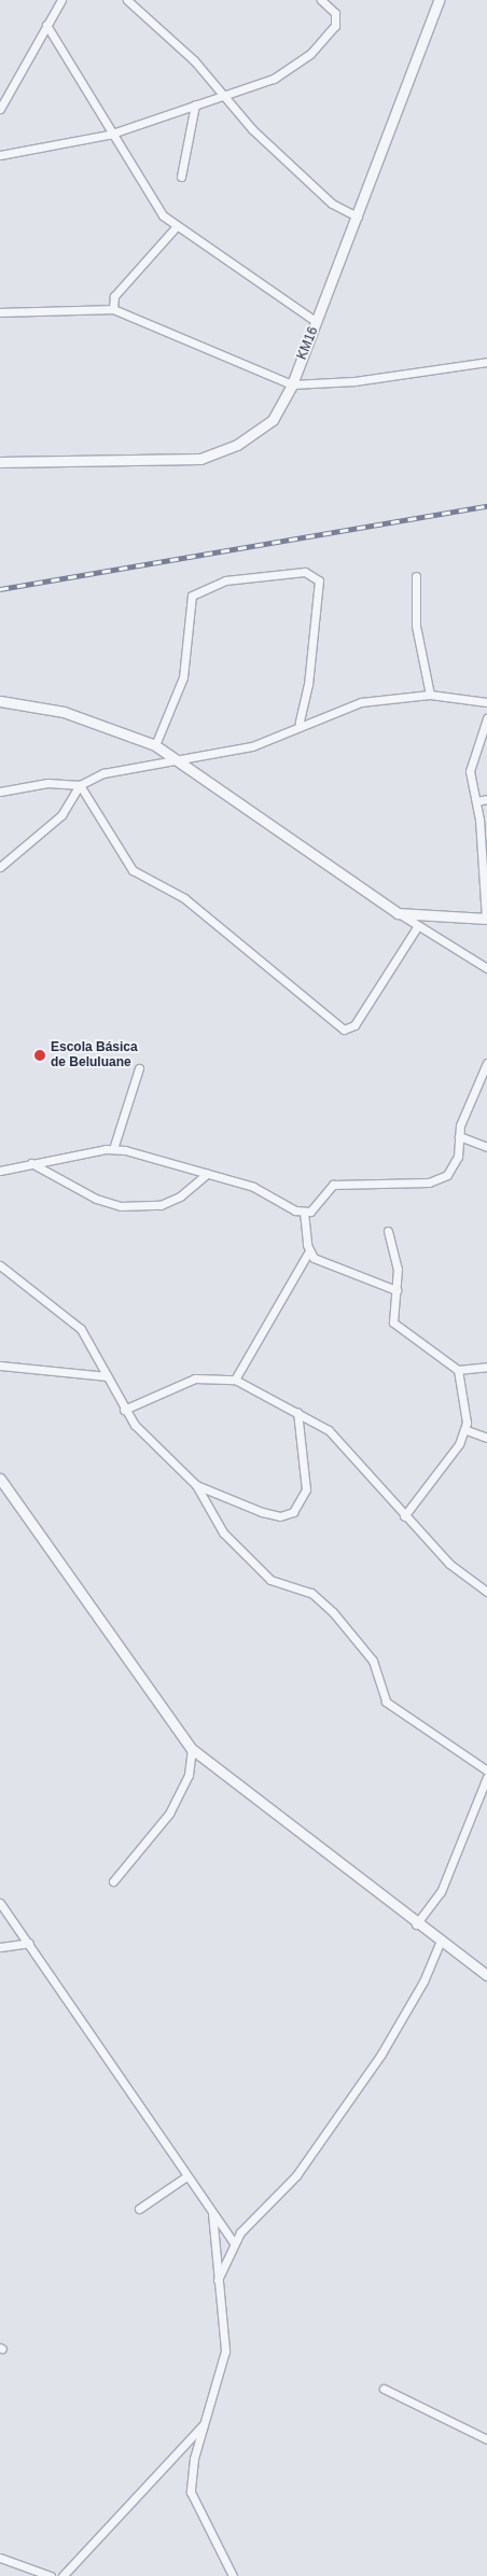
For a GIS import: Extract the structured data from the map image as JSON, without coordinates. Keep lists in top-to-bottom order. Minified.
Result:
{"streets":{"street":["KM16"]},"places":["Escola Básica de Beluluane"]}
